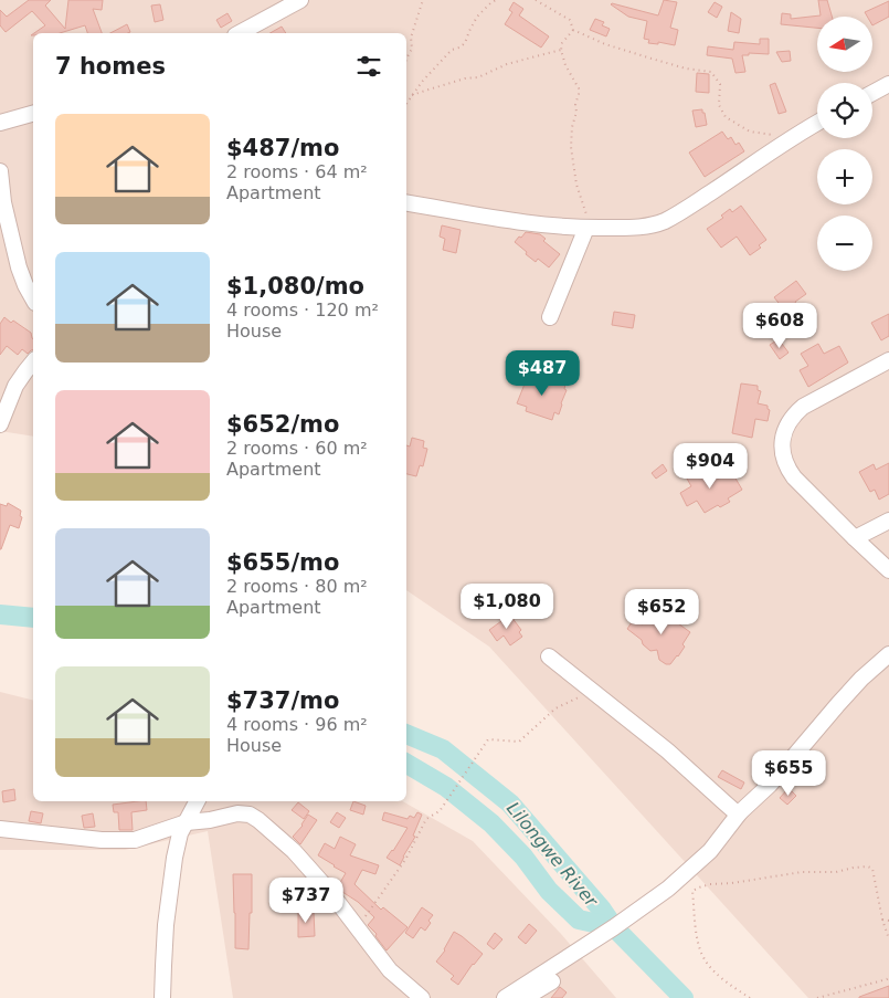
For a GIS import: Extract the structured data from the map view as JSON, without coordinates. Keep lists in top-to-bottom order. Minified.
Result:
{"water":["Lilongwe River"],"north":"left","page":{"map_buttons":["+","−"],"heading":"7 homes","list":[{"name":"$487/mo","note":"2 rooms · 64 m² · Apartment"},{"name":"$1,080/mo","note":"4 rooms · 120 m² · House"},{"name":"$652/mo","note":"2 rooms · 60 m² · Apartment"},{"name":"$655/mo","note":"2 rooms · 80 m² · Apartment"},{"name":"$737/mo","note":"4 rooms · 96 m² · House"}],"price":["$608","$487","$904","$1,080","$652","$655","$737"]}}
